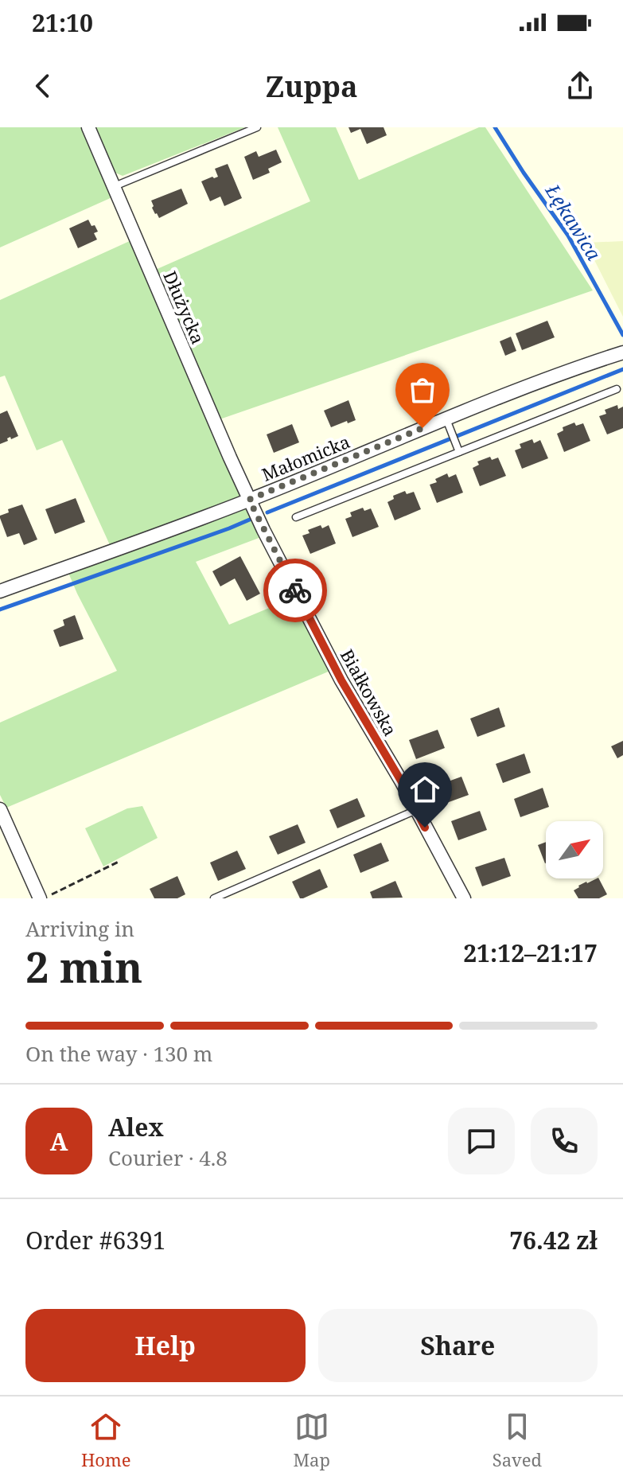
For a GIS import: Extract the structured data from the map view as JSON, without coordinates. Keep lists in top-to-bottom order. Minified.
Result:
{"streets":{"street":["Dłużycka","Małomicka","Białkowska"]},"crossings":[["Dłużycka","Małomicka"],["Dłużycka","Białkowska"],["Małomicka","Białkowska"]],"water":["Łękawica"],"north":"top right","page":{"status":"21:10","header":"Zuppa","heading":["2 min","Arriving in","21:12–21:17"],"panel":["Alex","Courier · 4.8","Order #6391","76.42 zł"],"bar":"On the way · 130 m","round":"A","buttons":["Help","Share"],"tabs":["Home","Map","Saved"]}}
